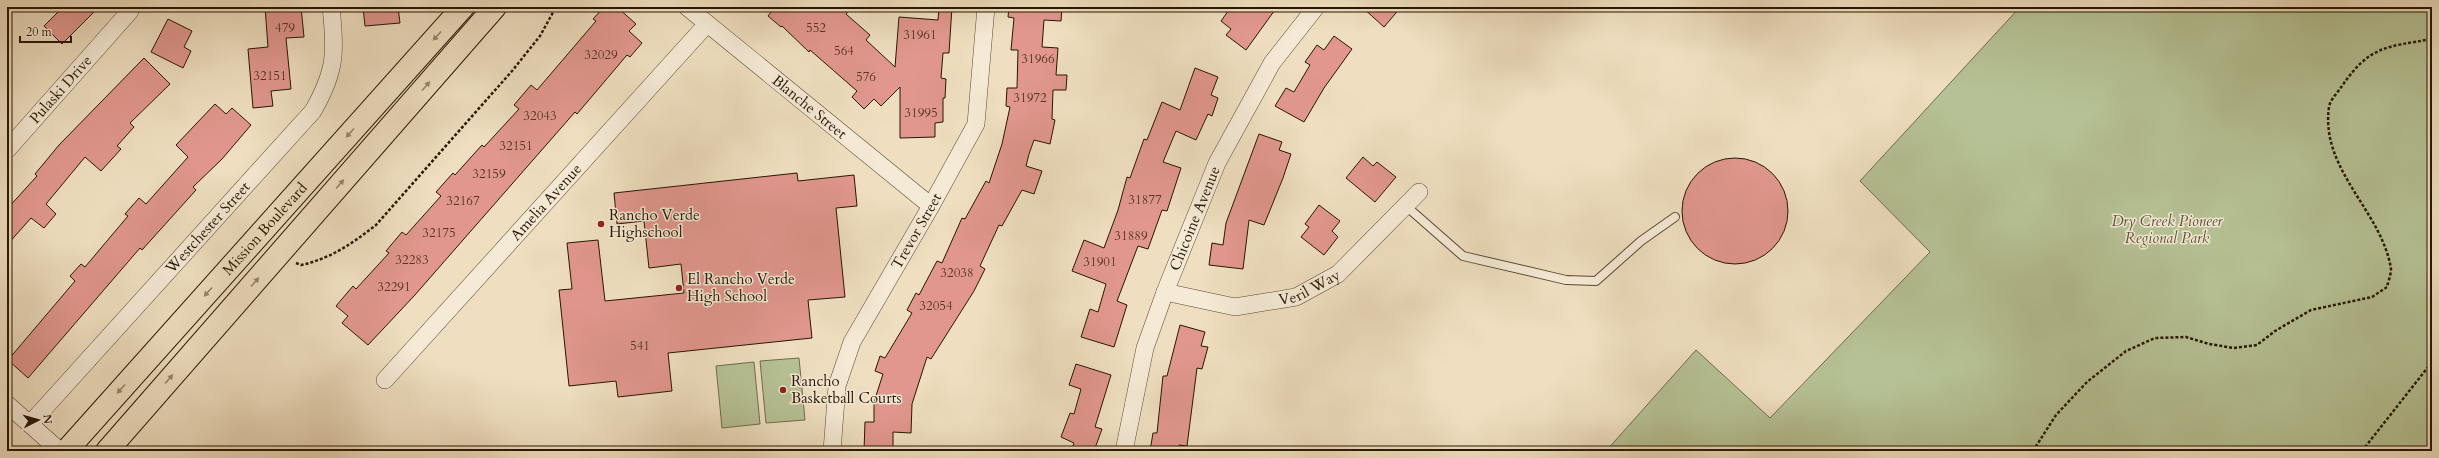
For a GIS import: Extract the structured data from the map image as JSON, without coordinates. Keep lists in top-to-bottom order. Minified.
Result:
{"streets":{"main road":["Mission Boulevard"],"street":["Pulaski Drive","Blanche Street","Amelia Avenue","Chicoine Avenue","Westchester Street","Trevor Street","Veril Way"]},"crossings":[["Blanche Street","Amelia Avenue"],["Blanche Street","Trevor Street"],["Chicoine Avenue","Veril Way"]],"parks":["Dry Creek Pioneer Regional Park"],"places":["Rancho Verde Highschool","El Rancho Verde High School","Rancho Basketball Courts"],"house_numbers":["479","552","31961","564","32029","31966","32151","576","31972","31995","32043","32151","32159","31877","32167","32175","31889","32283","31901","32038","32291","32054","541"],"scale_bar":"20 m","north":"right"}
